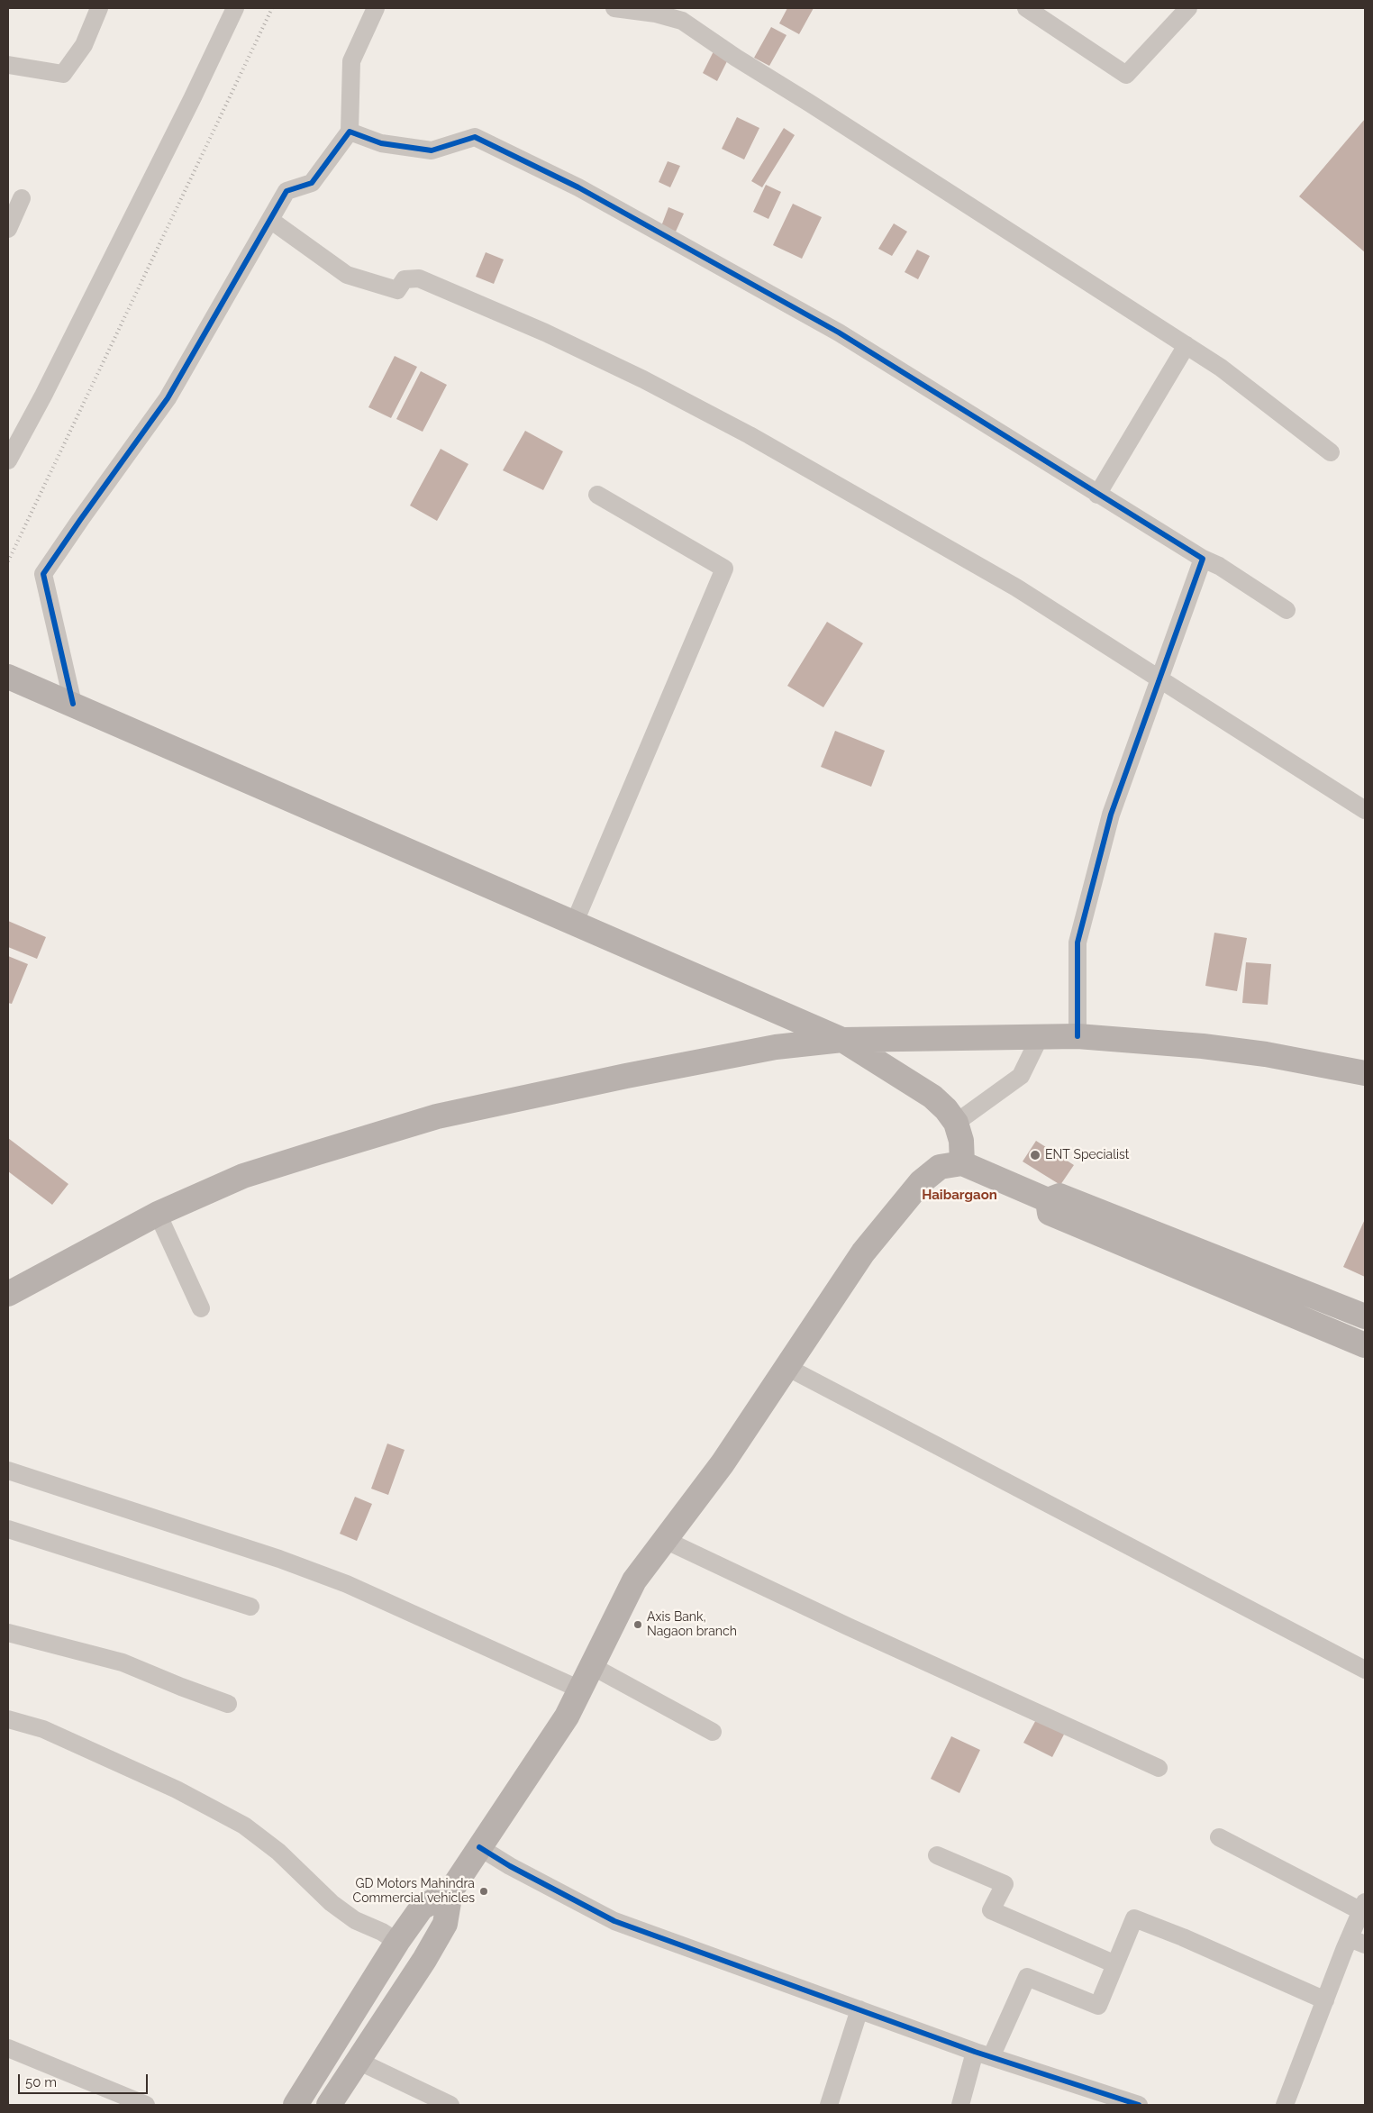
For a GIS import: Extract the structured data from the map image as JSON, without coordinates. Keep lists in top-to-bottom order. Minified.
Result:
{"districts":["Haibargaon"],"places":["ENT Specialist","Axis Bank, Nagaon branch","GD Motors Mahindra Commercial vehicles"],"scale_bar":"50 m"}
